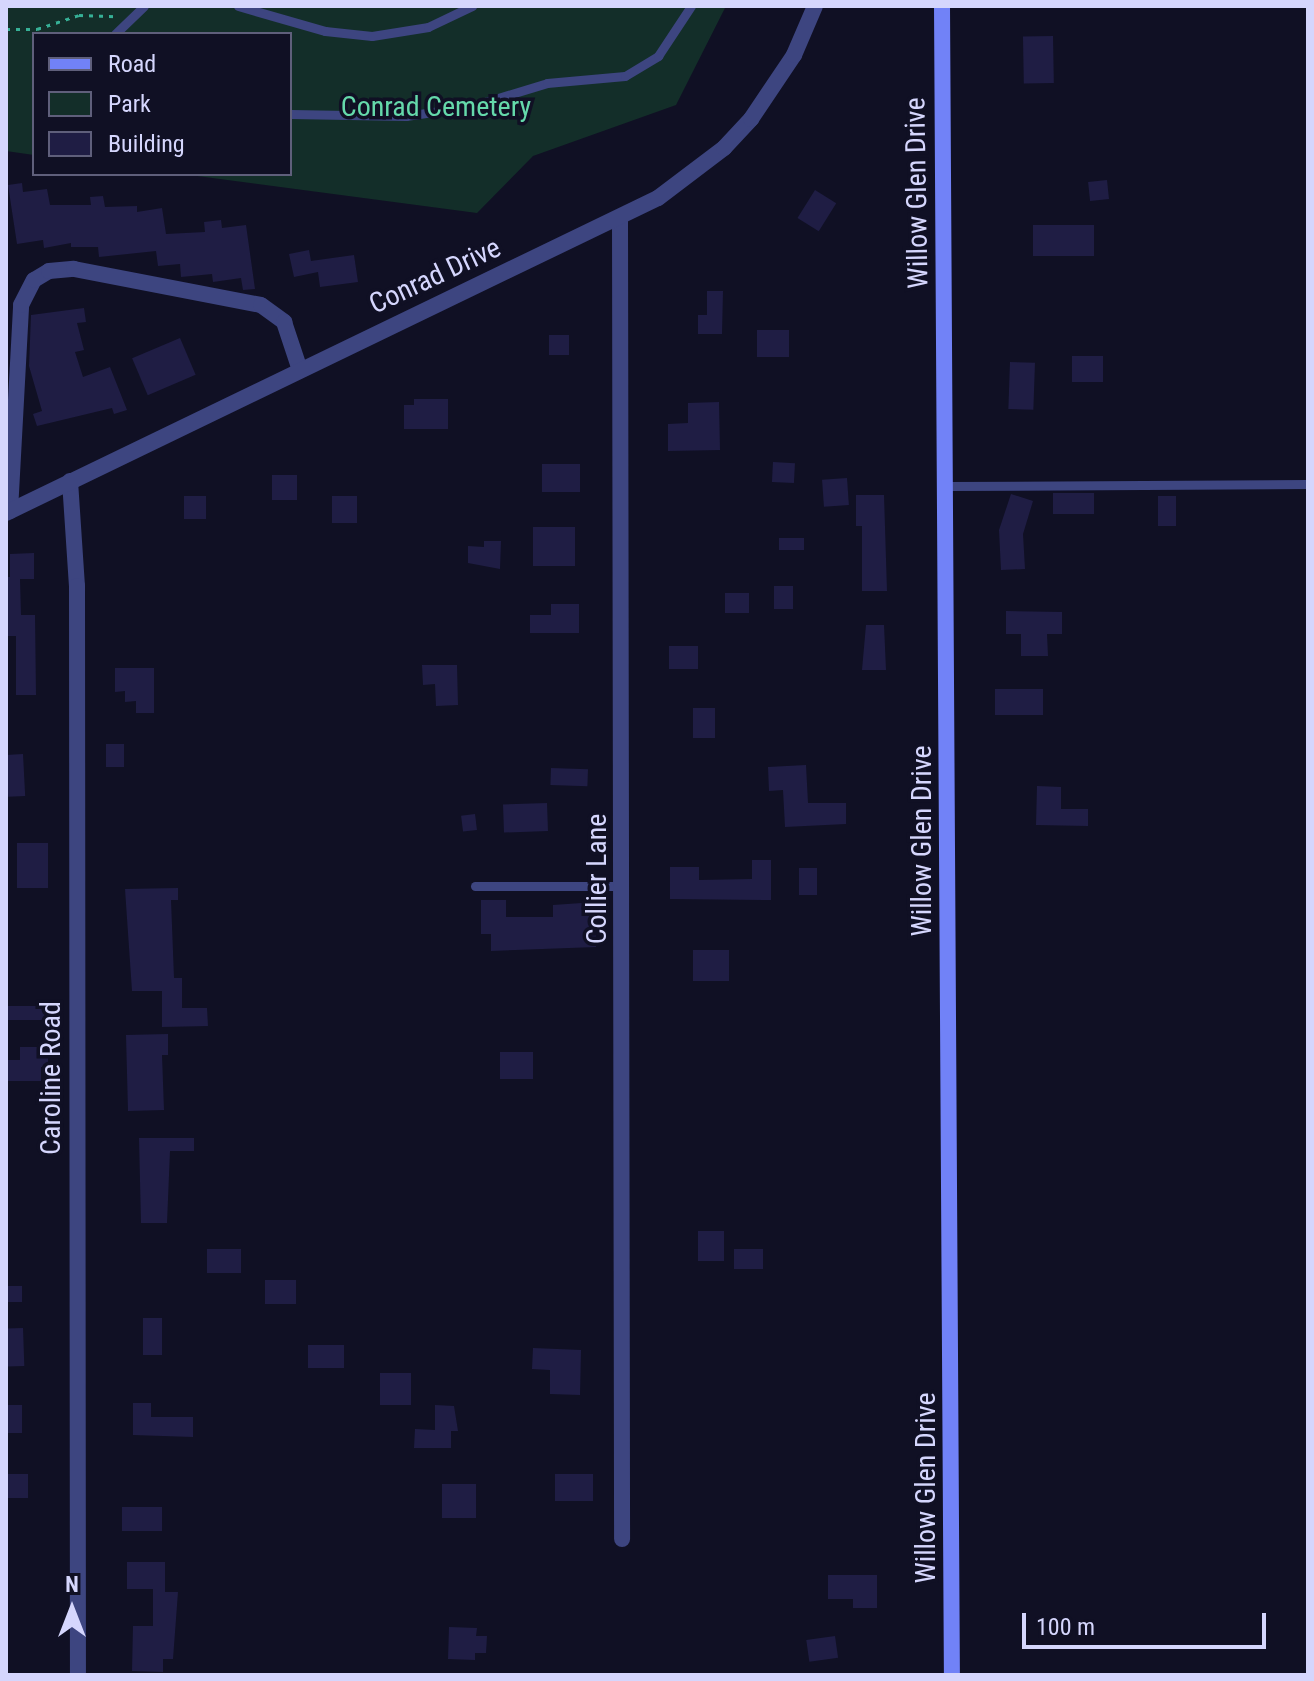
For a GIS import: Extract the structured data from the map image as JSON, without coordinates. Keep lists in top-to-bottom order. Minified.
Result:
{"streets":{"main road":["Willow Glen Drive"],"street":["Conrad Drive","Collier Lane","Caroline Road"]},"crossings":[["Conrad Drive","Collier Lane"],["Conrad Drive","Caroline Road"]],"parks":["Conrad Cemetery"],"legend":["Road","Park","Building"],"scale_bar":"100 m","north":"top"}
